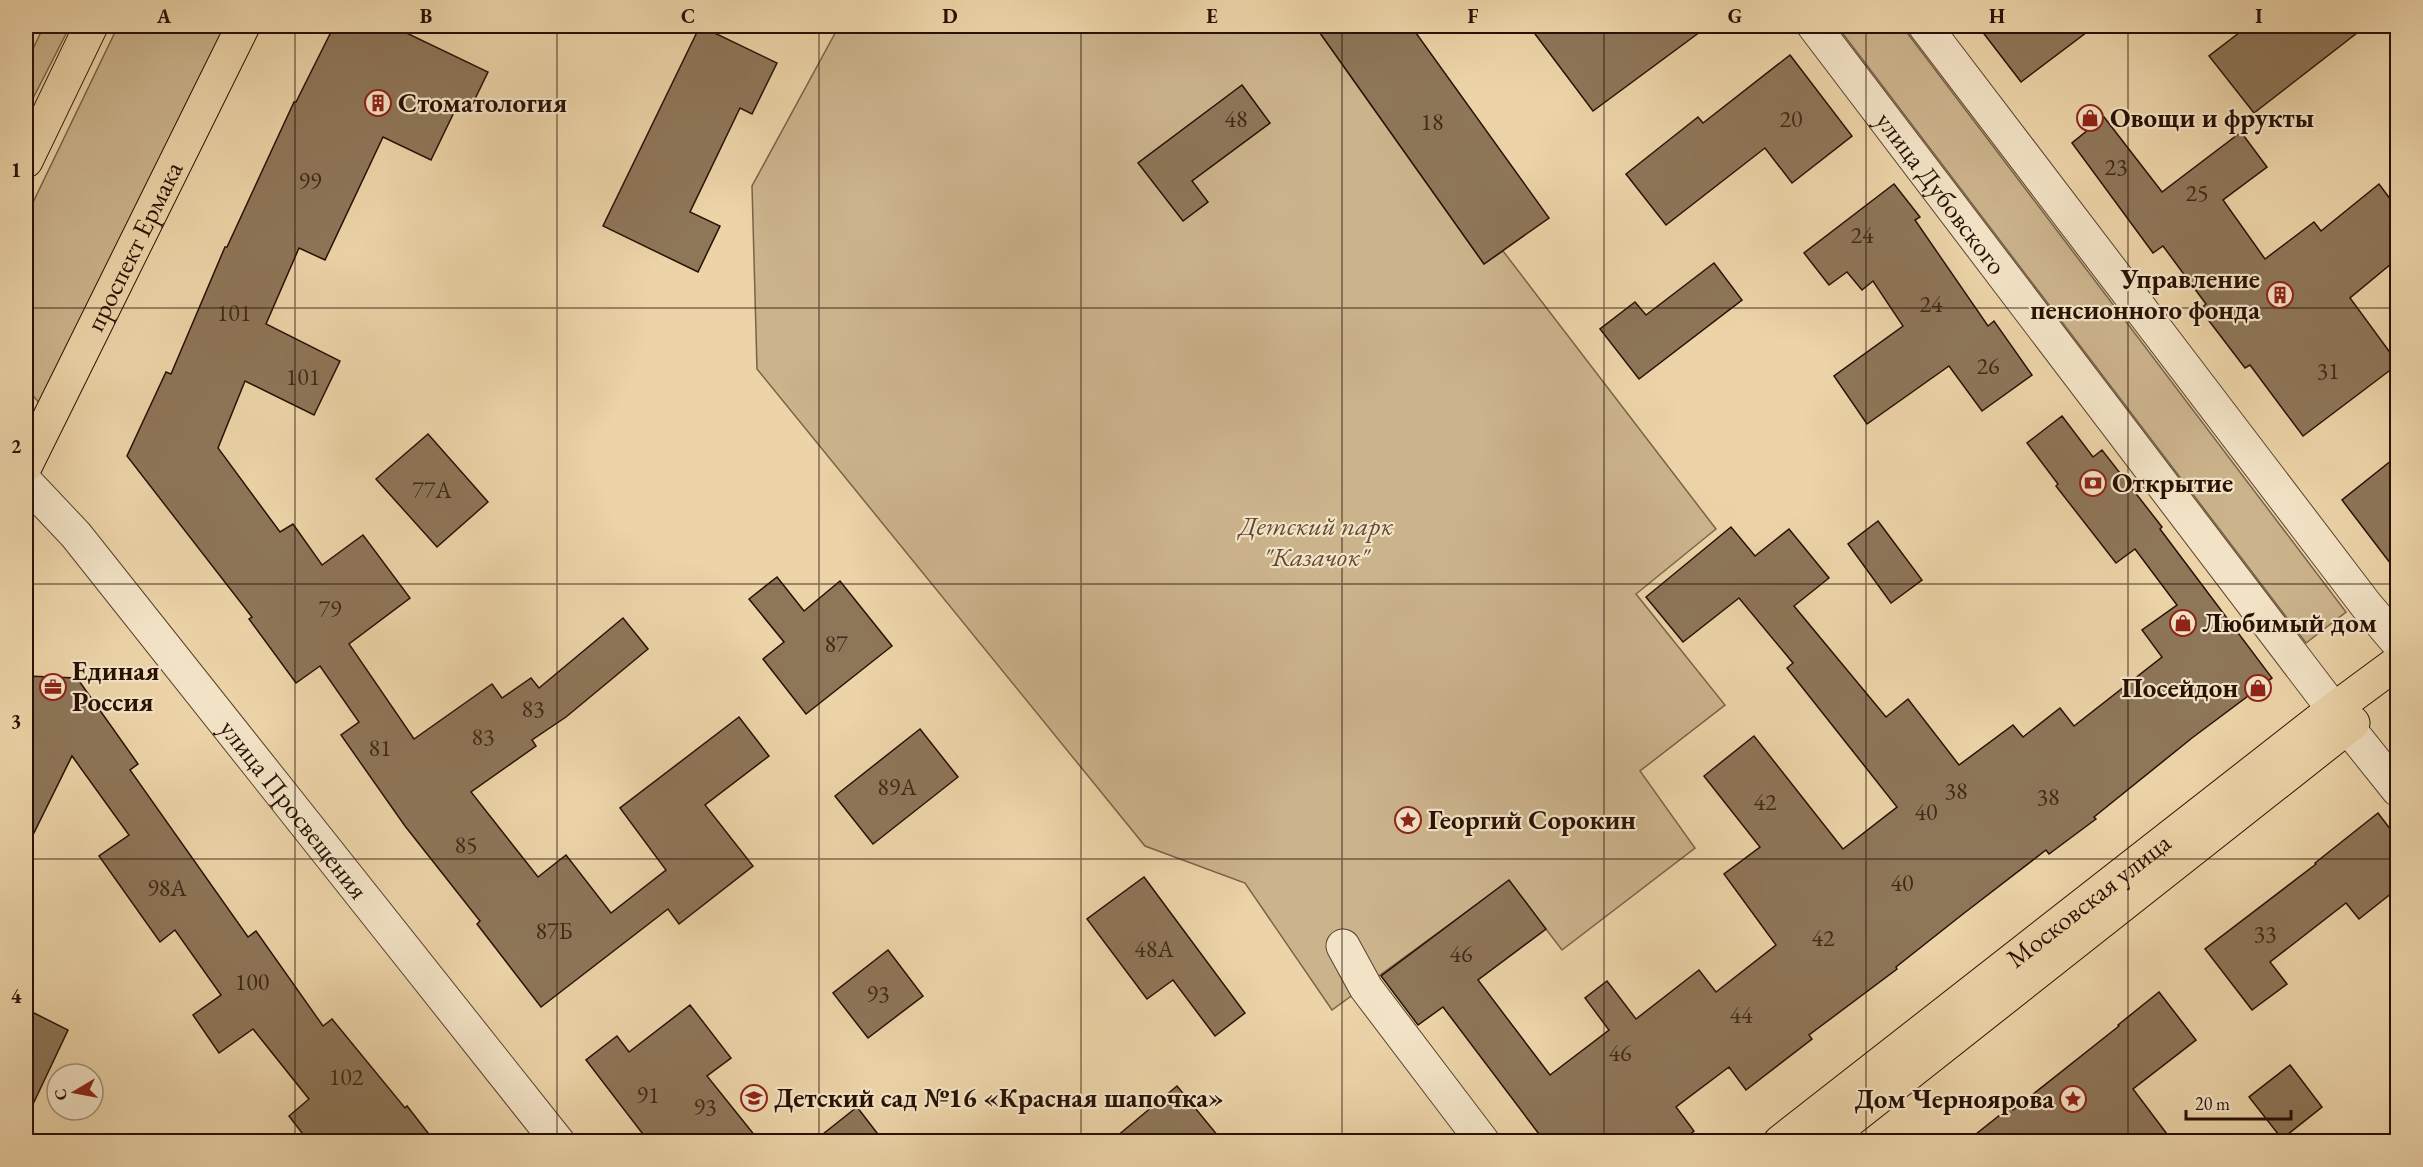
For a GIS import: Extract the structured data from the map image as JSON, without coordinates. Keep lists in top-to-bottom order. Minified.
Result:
{"streets":{"main road":["проспект Ермака","Московская улица"],"street":["улица Дубовского","улица Просвещения"]},"crossings":[["улица Дубовского","Московская улица"]],"parks":["Детский парк \"Казачок\""],"places":{"building":["Стоматология","Управление пенсионного фонда"],"shop":["Овощи и фрукты","Любимый дом","Посейдон"],"bank":["Открытие"],"office":["Единая Россия"],"place":["Георгий Сорокин","Дом Черноярова"],"school or university":["Детский сад №16 «Красная шапочка»"]},"house_numbers":["48","20","18","23","99","25","24","24","101","26","31","101","77А","79","87","83","83","81","89А","38","38","42","40","85","40","98А","87Б","33","42","48А","46","100","93","44","46","102","91","93"],"scale_bar":"20 m","north":"left","grid":{"columns":["A","B","C","D","E","F","G","H","I"],"rows":["1","2","3","4"]}}
